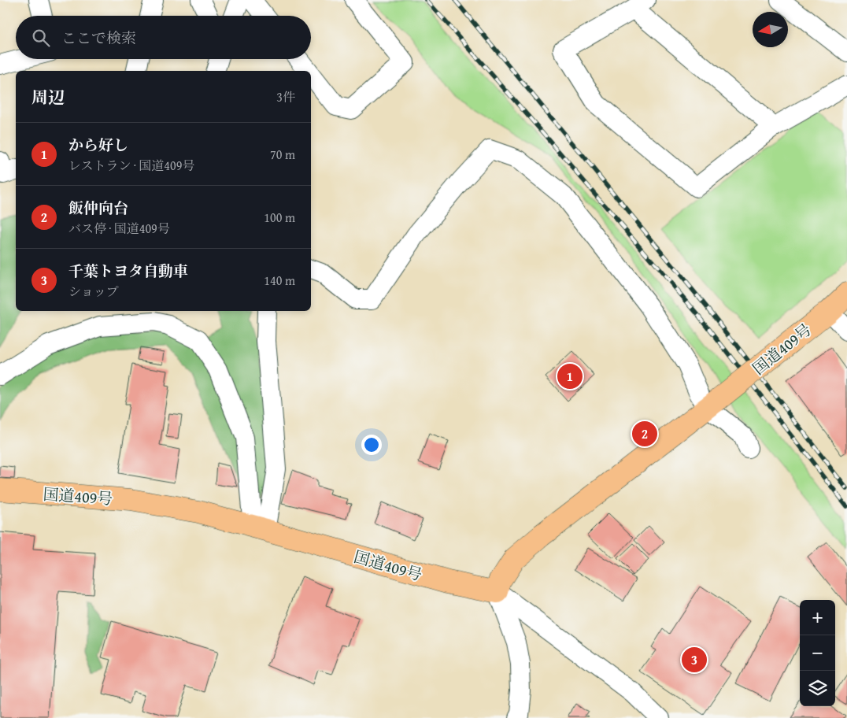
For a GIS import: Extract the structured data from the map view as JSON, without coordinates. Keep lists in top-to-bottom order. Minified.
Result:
{"streets":{"highway":["国道409号"]},"north":"left","page":{"search":"ここで検索","heading":["周辺","3件"],"list":[{"mark":"1","name":"から好し","note":"レストラン · 国道409号","value":"70 m"},{"mark":"2","name":"飯仲向台","note":"バス停 · 国道409号","value":"100 m"},{"mark":"3","name":"千葉トヨタ自動車","note":"ショップ","value":"140 m"}],"pins":["1","2","3"],"map_buttons":["+","−"]}}
